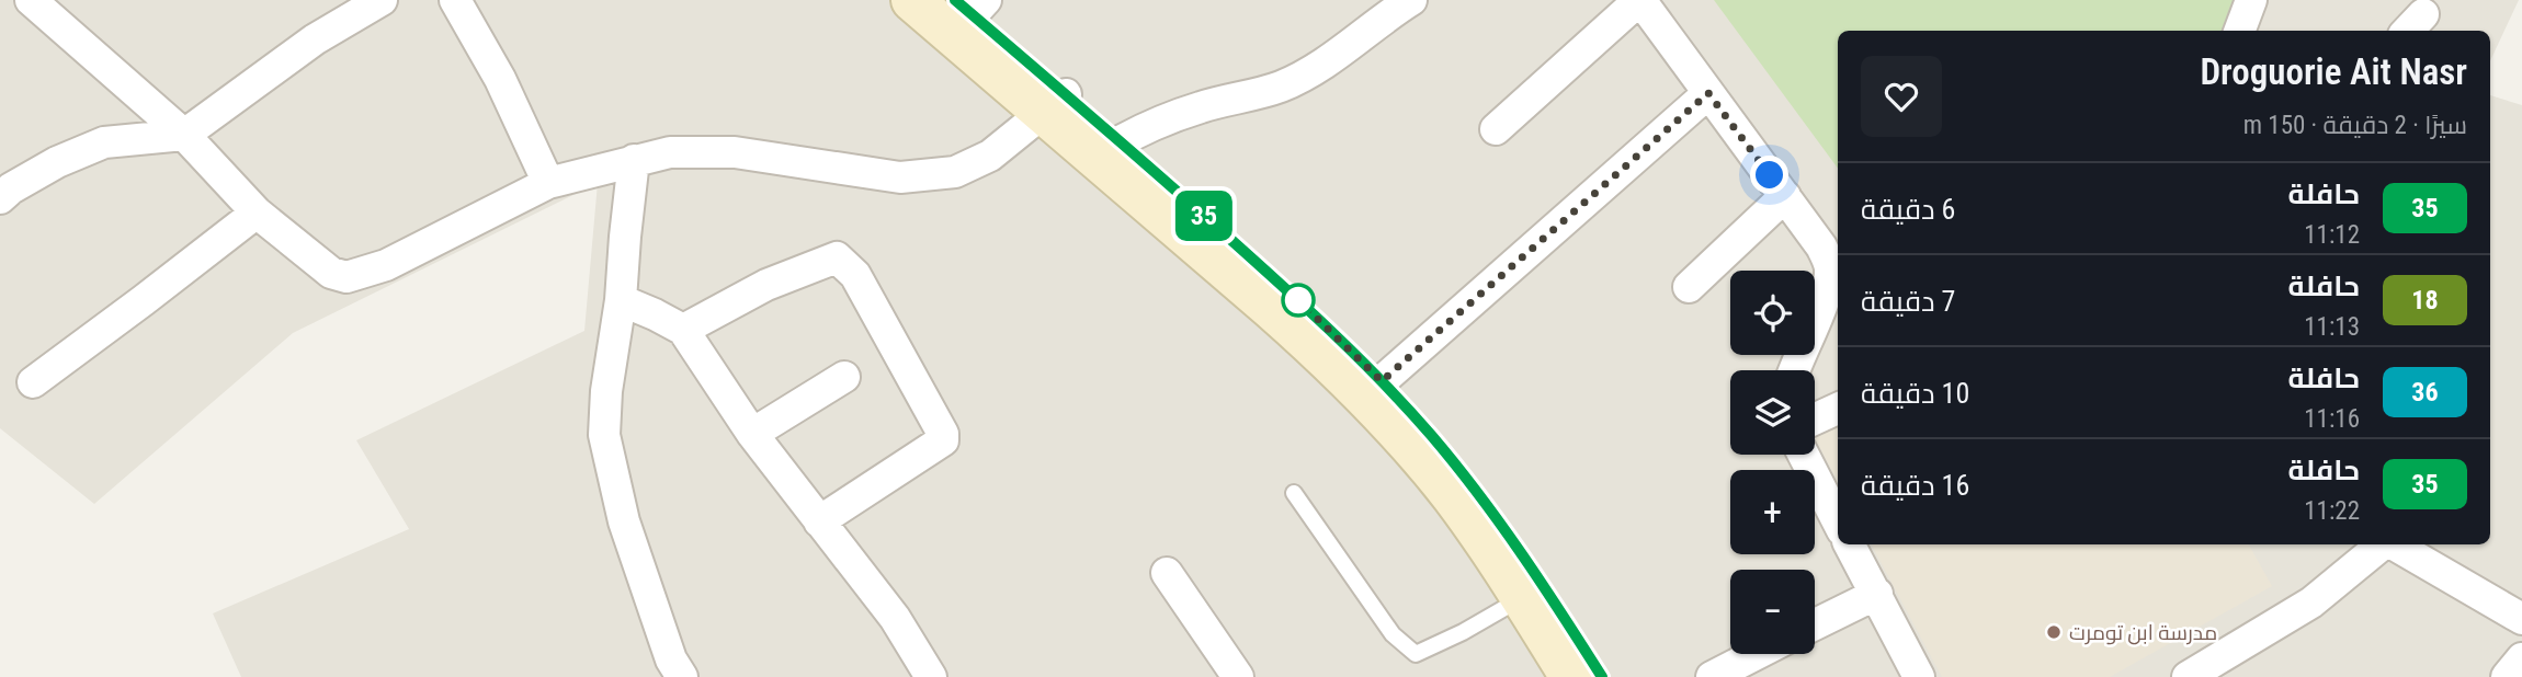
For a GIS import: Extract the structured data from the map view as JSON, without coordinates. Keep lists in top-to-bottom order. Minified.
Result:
{"places":["مدرسة ابن تومرت"],"lines":["bus line 35"],"page":{"on_map":"35","heading":["Droguorie Ait Nasr","سيرًا · 2 دقيقة · 150 m"],"list":[{"mark":"35","name":"حافلة","note":"11:12","value":"6 دقيقة"},{"mark":"18","name":"حافلة","note":"11:13","value":"7 دقيقة"},{"mark":"36","name":"حافلة","note":"11:16","value":"10 دقيقة"},{"mark":"35","name":"حافلة","note":"11:22","value":"16 دقيقة"}],"map_buttons":["+","−"]}}
